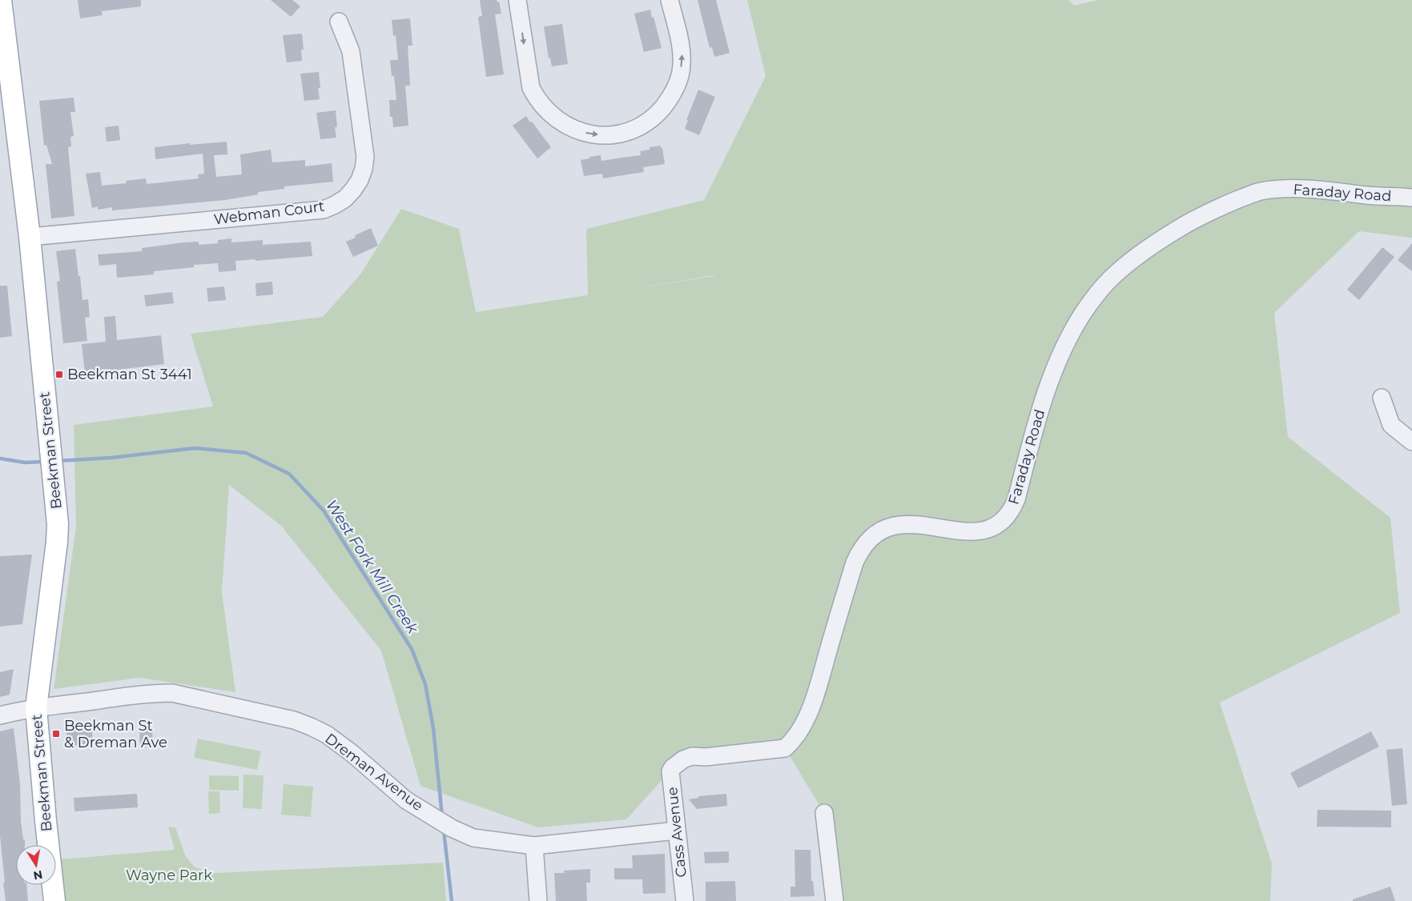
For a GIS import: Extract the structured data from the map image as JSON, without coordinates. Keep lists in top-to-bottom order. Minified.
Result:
{"streets":{"main road":["Beekman Street"],"street":["Faraday Road","Webman Court","Dreman Avenue","Cass Avenue"]},"crossings":[["Faraday Road","Cass Avenue"],["Webman Court","Beekman Street"],["Beekman Street","Dreman Avenue"],["Dreman Avenue","Cass Avenue"]],"water":["West Fork Mill Creek"],"parks":["Wayne Park"],"places":{"transit":["Beekman St 3441","Beekman St & Dreman Ave"]},"north":"bottom"}
